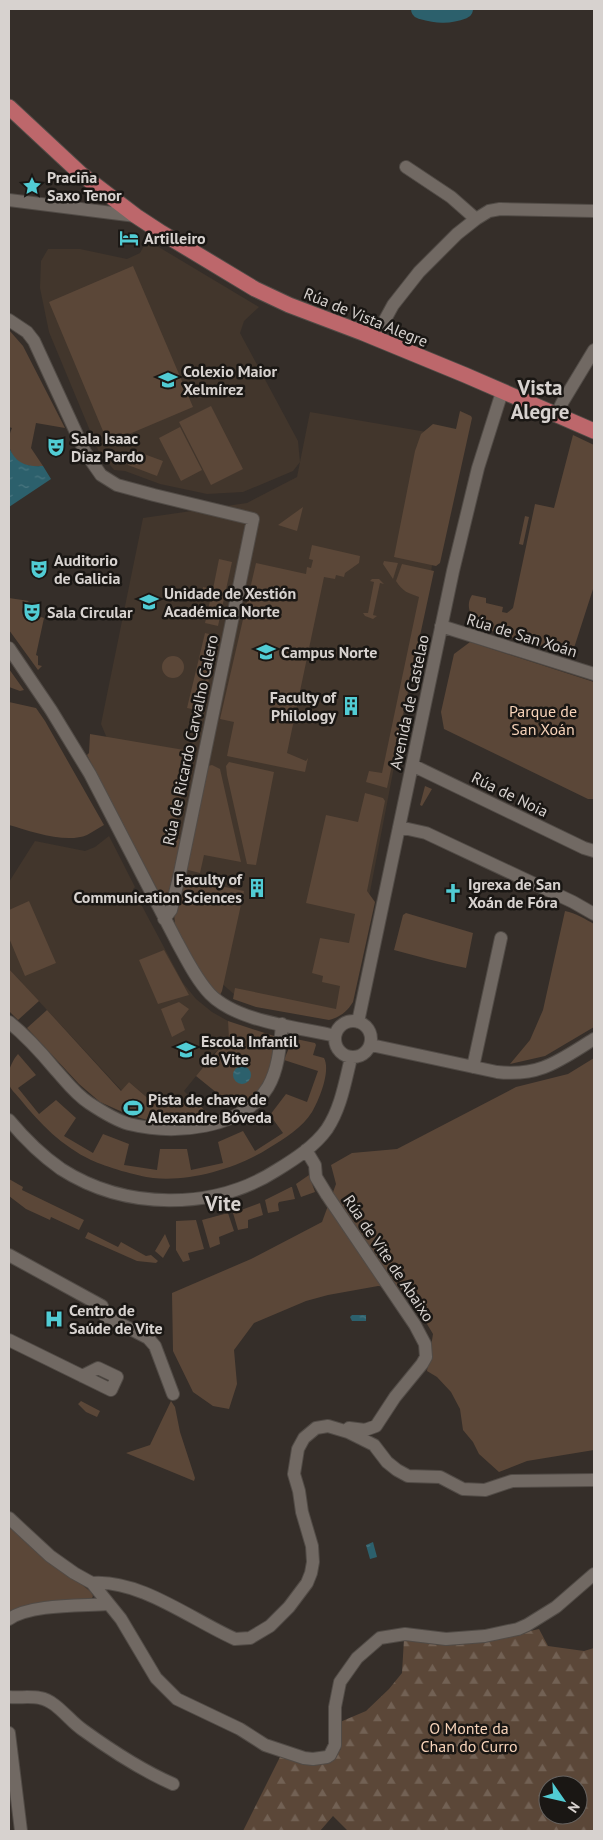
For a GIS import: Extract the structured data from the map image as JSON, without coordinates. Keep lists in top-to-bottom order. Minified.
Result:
{"streets":{"main road":["Rúa de Vista Alegre"],"street":["Rúa de San Xoán","Avenida de Castelao","Rúa de Ricardo Carvalho Calero","Rúa de Noia","Rúa de Vite de Abaixo"]},"crossings":[["Rúa de Vista Alegre","Avenida de Castelao"],["Rúa de San Xoán","Avenida de Castelao"],["Avenida de Castelao","Rúa de Noia"]],"districts":["Vista Alegre","Vite"],"parks":["Parque de San Xoán","O Monte da Chan do Curro"],"places":{"place":["Praciña Saxo Tenor"],"hotel":["Artilleiro"],"school or university":["Colexio Maior Xelmírez","Unidade de Xestión Académica Norte","Campus Norte","Escola Infantil de Vite"],"theatre":["Sala Isaac Díaz Pardo","Auditorio de Galicia","Sala Circular"],"building":["Faculty of Philology","Faculty of Communication Sciences"],"church":["Igrexa de San Xoán de Fóra"],"sports":["Pista de chave de Alexandre Bóveda"],"hospital":["Centro de Saúde de Vite"]},"north":"bottom right"}
